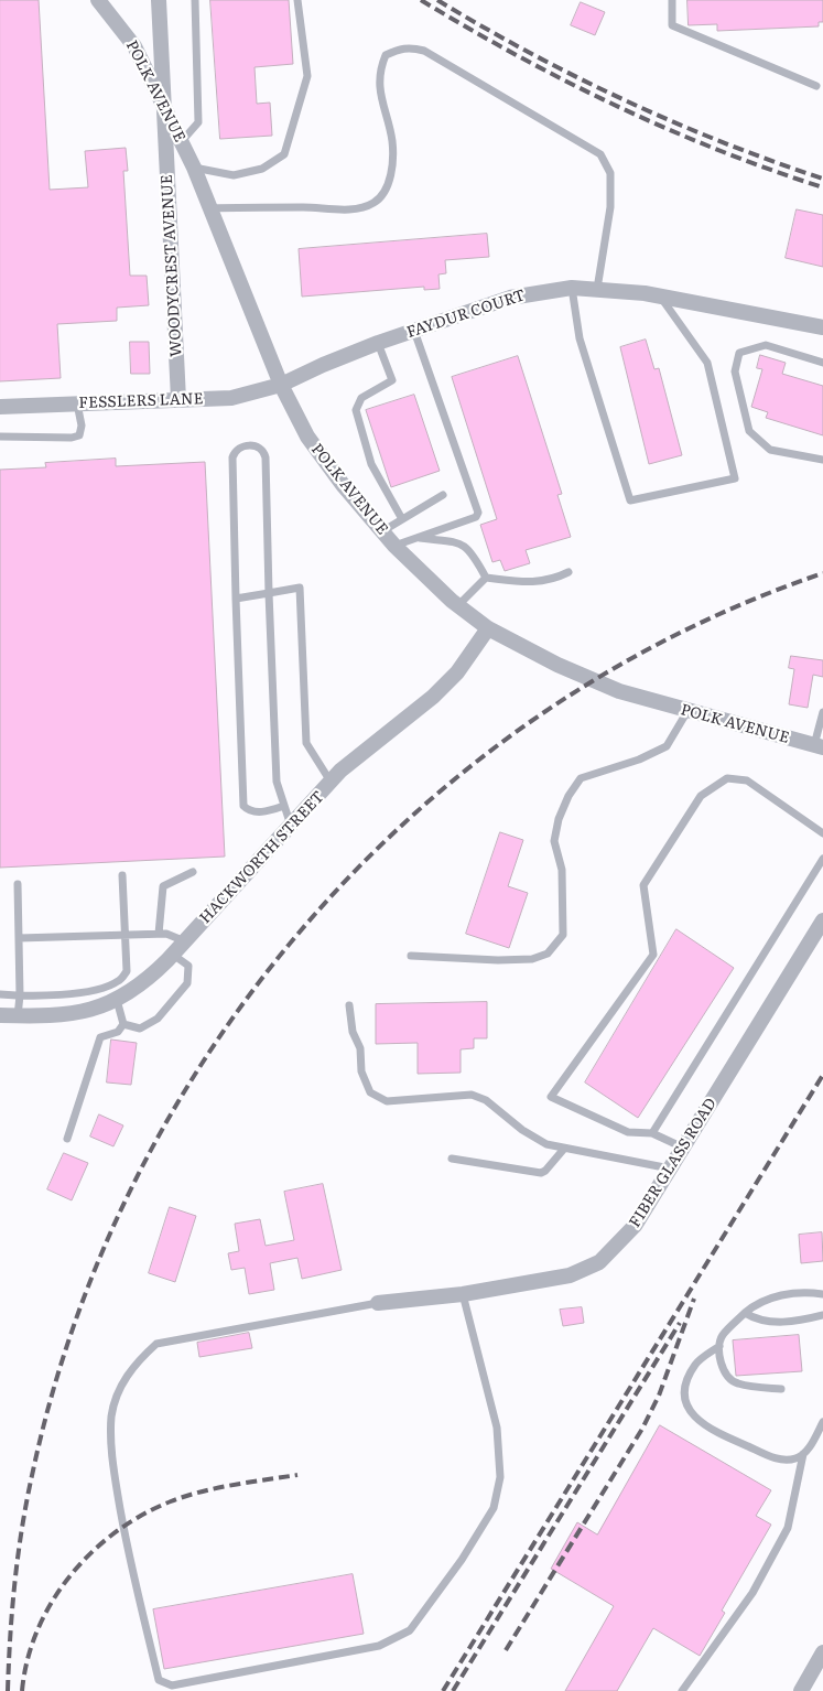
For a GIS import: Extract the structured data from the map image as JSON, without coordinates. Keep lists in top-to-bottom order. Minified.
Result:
{"streets":{"street":["POLK AVENUE","WOODYCREST AVENUE","FAYDUR COURT","FESSLERS LANE","HACKWORTH STREET","FIBER GLASS ROAD"]},"crossings":[["POLK AVENUE","WOODYCREST AVENUE"],["POLK AVENUE","FAYDUR COURT"],["POLK AVENUE","FESSLERS LANE"],["POLK AVENUE","HACKWORTH STREET"],["WOODYCREST AVENUE","FESSLERS LANE"],["FAYDUR COURT","FESSLERS LANE"]]}
